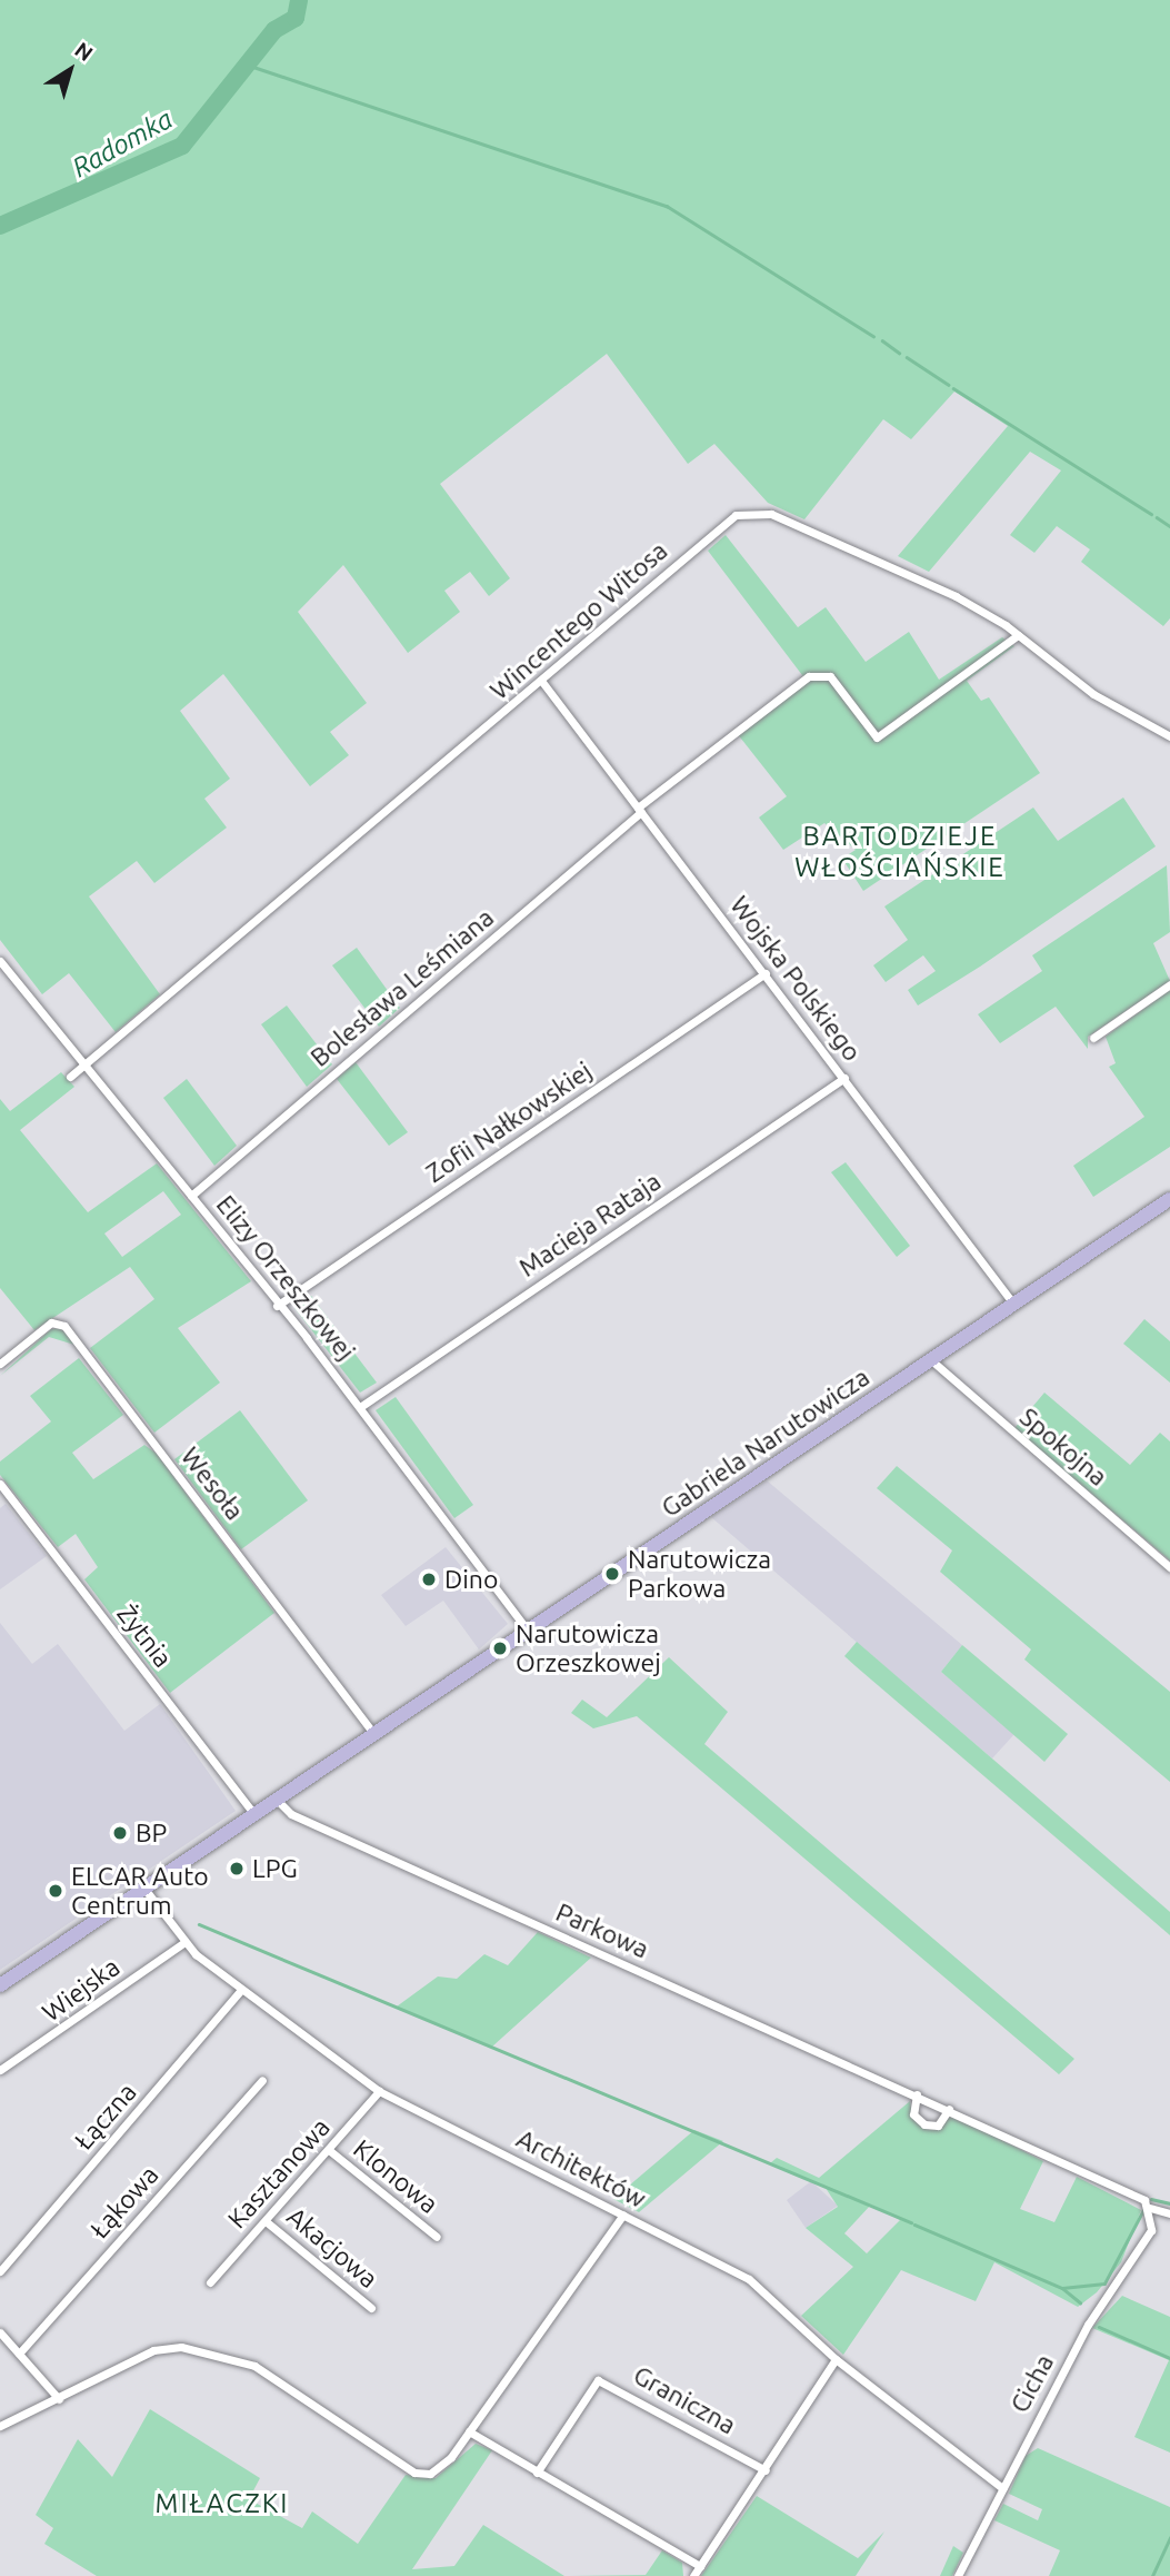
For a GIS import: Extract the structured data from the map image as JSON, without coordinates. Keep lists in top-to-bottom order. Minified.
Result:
{"streets":{"main road":["Gabriela Narutowicza"],"street":["Wincentego Witosa","Wojska Polskiego","Bolesława Leśmiana","Zofii Nałkowskiej","Macieja Rataja","Elizy Orzeszkowej","Spokojna","Wesoła","Żytnia","Parkowa","Wiejska","Łączna","Architektów","Kasztanowa","Klonowa","Łąkowa","Akacjowa","Cicha","Graniczna"]},"crossings":[["Wincentego Witosa","Wojska Polskiego"],["Wincentego Witosa","Bolesława Leśmiana"],["Wincentego Witosa","Elizy Orzeszkowej"],["Wojska Polskiego","Bolesława Leśmiana"],["Wojska Polskiego","Zofii Nałkowskiej"],["Wojska Polskiego","Macieja Rataja"],["Wojska Polskiego","Gabriela Narutowicza"],["Bolesława Leśmiana","Elizy Orzeszkowej"],["Zofii Nałkowskiej","Elizy Orzeszkowej"],["Macieja Rataja","Elizy Orzeszkowej"],["Elizy Orzeszkowej","Gabriela Narutowicza"],["Gabriela Narutowicza","Spokojna"],["Gabriela Narutowicza","Wesoła"],["Gabriela Narutowicza","Żytnia"],["Gabriela Narutowicza","Parkowa"],["Gabriela Narutowicza","Architektów"],["Parkowa","Cicha"],["Wiejska","Architektów"],["Łączna","Architektów"],["Architektów","Kasztanowa"],["Architektów","Cicha"],["Kasztanowa","Klonowa"],["Kasztanowa","Akacjowa"]],"districts":["BARTODZIEJE WŁOŚCIAŃSKIE","MIŁACZKI"],"water":["Radomka"],"places":["Narutowicza Parkowa","Dino","Narutowicza Orzeszkowej","BP","LPG","ELCAR Auto Centrum"],"north":"top right"}
